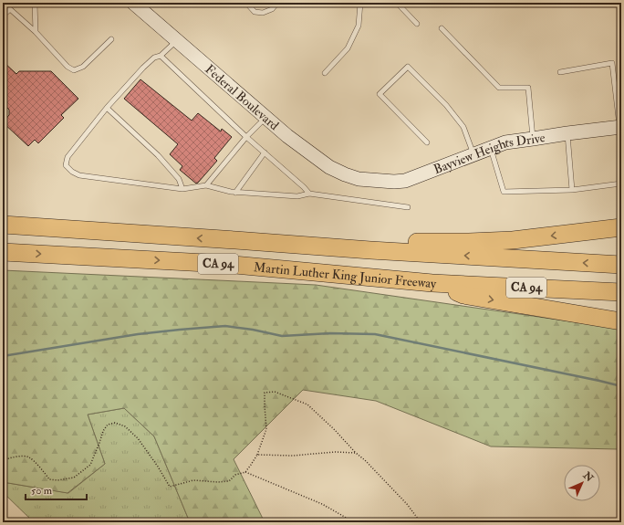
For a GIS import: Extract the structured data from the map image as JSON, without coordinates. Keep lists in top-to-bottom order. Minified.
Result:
{"streets":{"highway":["CA 94","Martin Luther King Junior Freeway"],"main road":["Federal Boulevard","Bayview Heights Drive"]},"crossings":[["Federal Boulevard","Bayview Heights Drive"]],"scale_bar":"50 m","north":"top right"}
